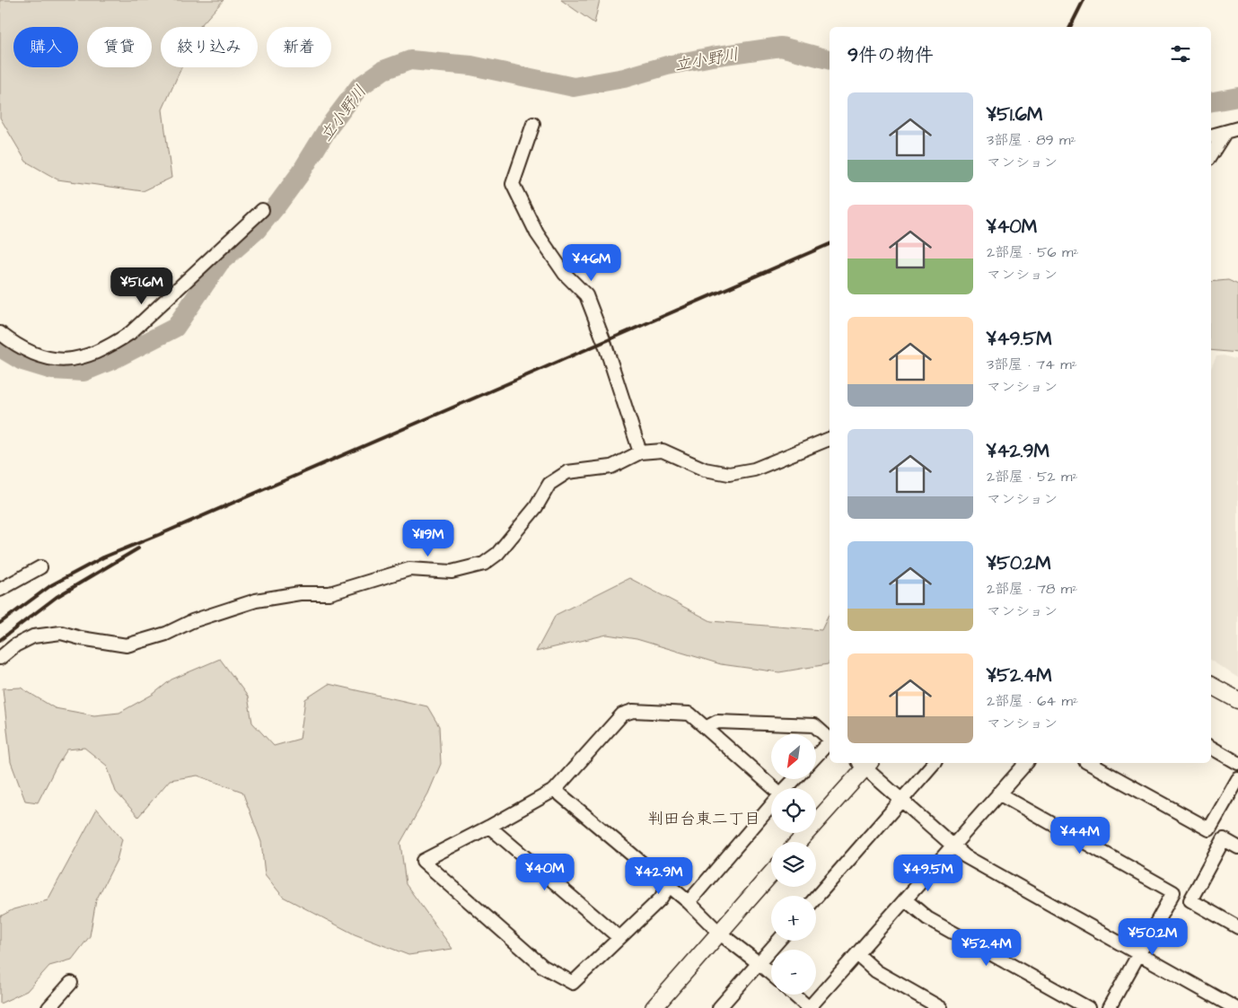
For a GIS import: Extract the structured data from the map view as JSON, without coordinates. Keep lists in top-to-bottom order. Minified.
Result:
{"districts":["判田台東二丁目"],"water":["立小野川"],"north":"bottom left","page":{"chip":["購入","賃貸","絞り込み","新着"],"heading":"9件の物件","list":[{"name":"¥51.6M","note":"3部屋 · 89 m² · マンション"},{"name":"¥40M","note":"2部屋 · 56 m² · マンション"},{"name":"¥49.5M","note":"3部屋 · 74 m² · マンション"},{"name":"¥42.9M","note":"2部屋 · 52 m² · マンション"},{"name":"¥50.2M","note":"2部屋 · 78 m² · マンション"},{"name":"¥52.4M","note":"2部屋 · 64 m² · マンション"}],"price":["¥46M","¥51.6M","¥119M","¥44M","¥40M","¥49.5M","¥42.9M","¥50.2M","¥52.4M"],"map_buttons":["+","−"]}}
